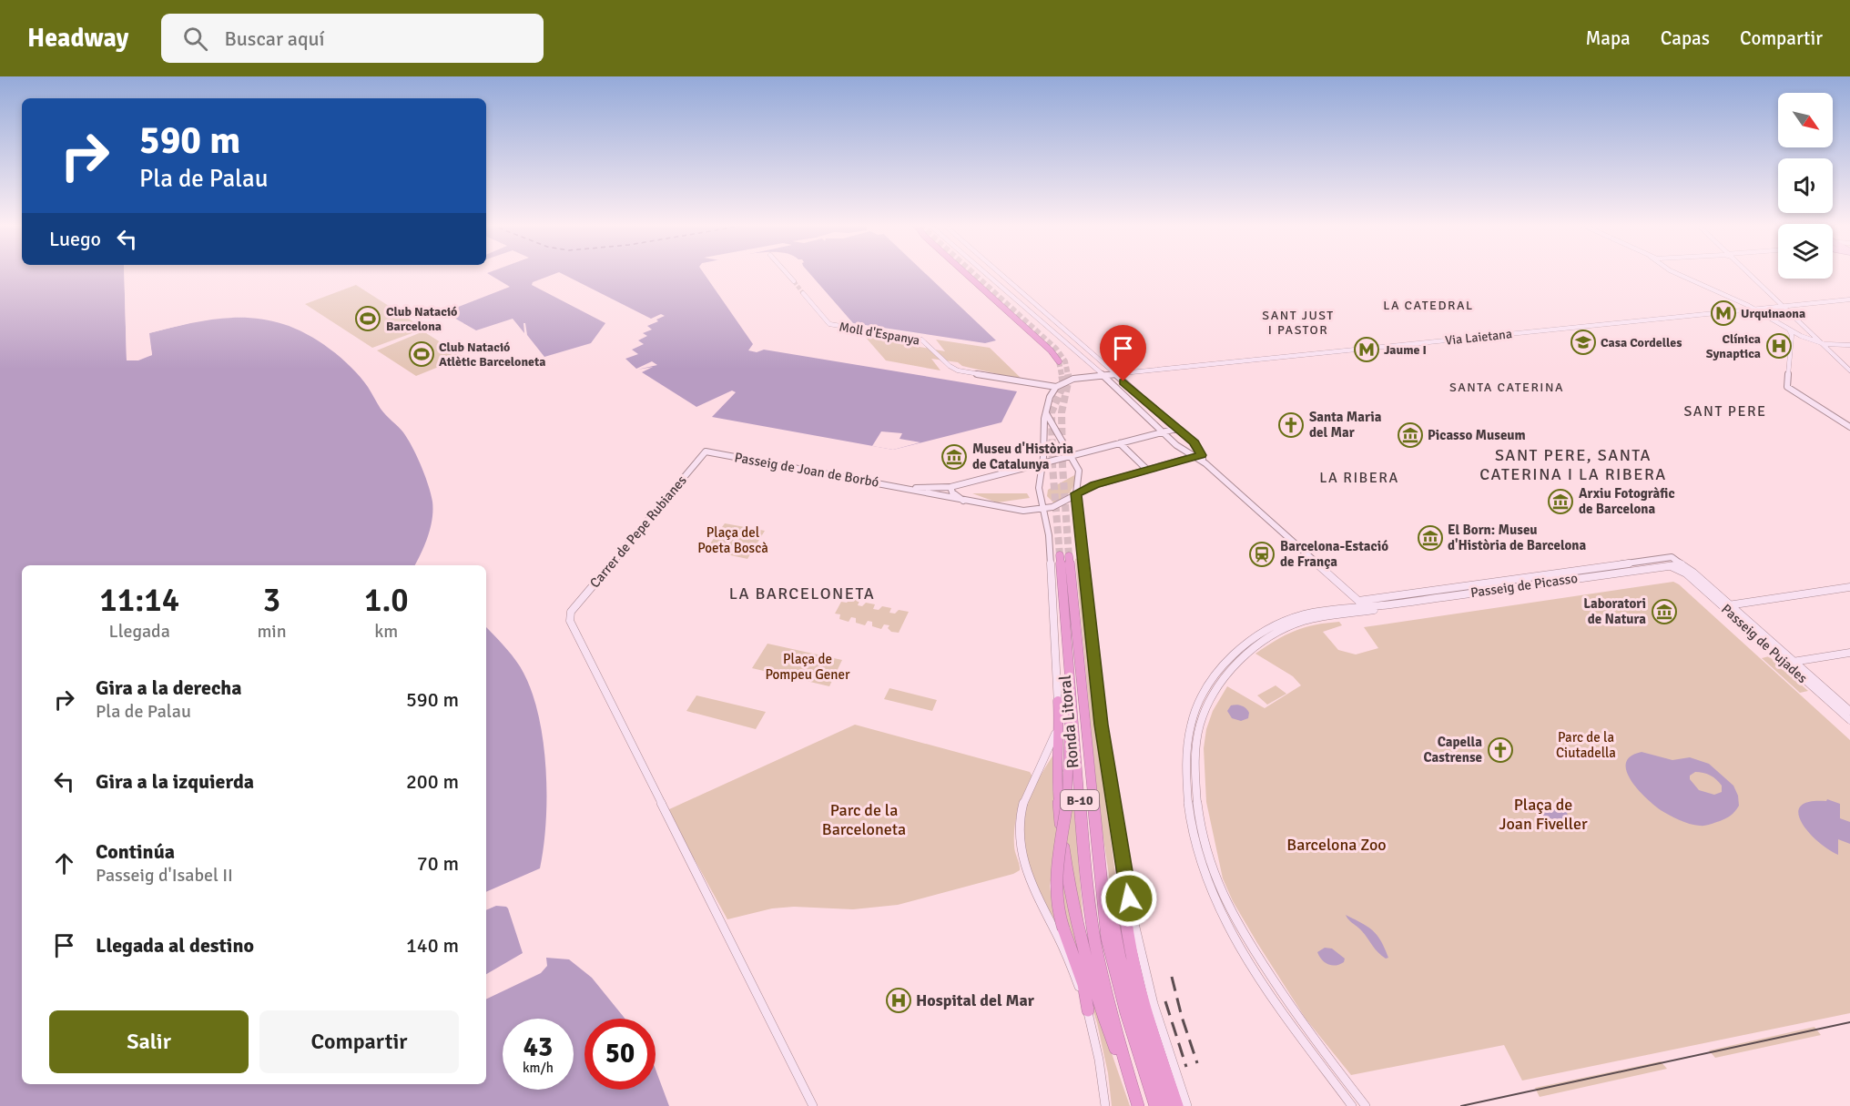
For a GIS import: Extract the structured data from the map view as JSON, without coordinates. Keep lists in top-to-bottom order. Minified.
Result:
{"streets":{"highway":["Ronda Litoral","B-10"],"street":["Moll d'Espanya","Via Laietana","Passeig de Joan de Borbó","Carrer de Pepe Rubianes","Passeig de Picasso","Passeig de Pujades"]},"crossings":[["Moll d'Espanya","Via Laietana"],["Passeig de Joan de Borbó","Carrer de Pepe Rubianes"],["Passeig de Picasso","Passeig de Pujades"]],"districts":["LA CATEDRAL","SANT JUST I PASTOR","SANTA CATERINA","SANT PERE","SANT PERE, SANTA CATERINA I LA RIBERA","LA RIBERA","LA BARCELONETA"],"parks":["Plaça del Poeta Boscà","Plaça de Pompeu Gener","Parc de la Ciutadella","Plaça de Joan Fiveller","Parc de la Barceloneta","Barcelona Zoo"],"places":{"metro station":["Urquinaona","Jaume I"],"sports":["Club Natació Barcelona","Club Natació Atlètic Barceloneta"],"school or university":["Casa Cordelles"],"hospital":["Clínica Synaptica","Hospital del Mar"],"church":["Santa Maria del Mar","Capella Castrense"],"museum":["Picasso Museum","Museu d'Història de Catalunya","Arxiu Fotogràfic de Barcelona","El Born: Museu d'Història de Barcelona","Laboratori de Natura"],"station":["Barcelona-Estació de França"]},"north":"bottom right","page":{"header":"Headway","search":"Buscar aquí","nav":["Mapa","Capas","Compartir"],"turn":["590 m","Pla de Palau"],"then":"Luego","eta":["11:14","Llegada","3","min","1.0","km"],"list":[{"name":"Gira a la derecha","note":"Pla de Palau","value":"590 m"},{"name":"Gira a la izquierda","value":"200 m"},{"name":"Continúa","note":"Passeig d'Isabel II","value":"70 m"},{"name":"Llegada al destino","value":"140 m"}],"buttons":["Salir","Compartir"],"speed":"43 km/h","limit":"50"}}
